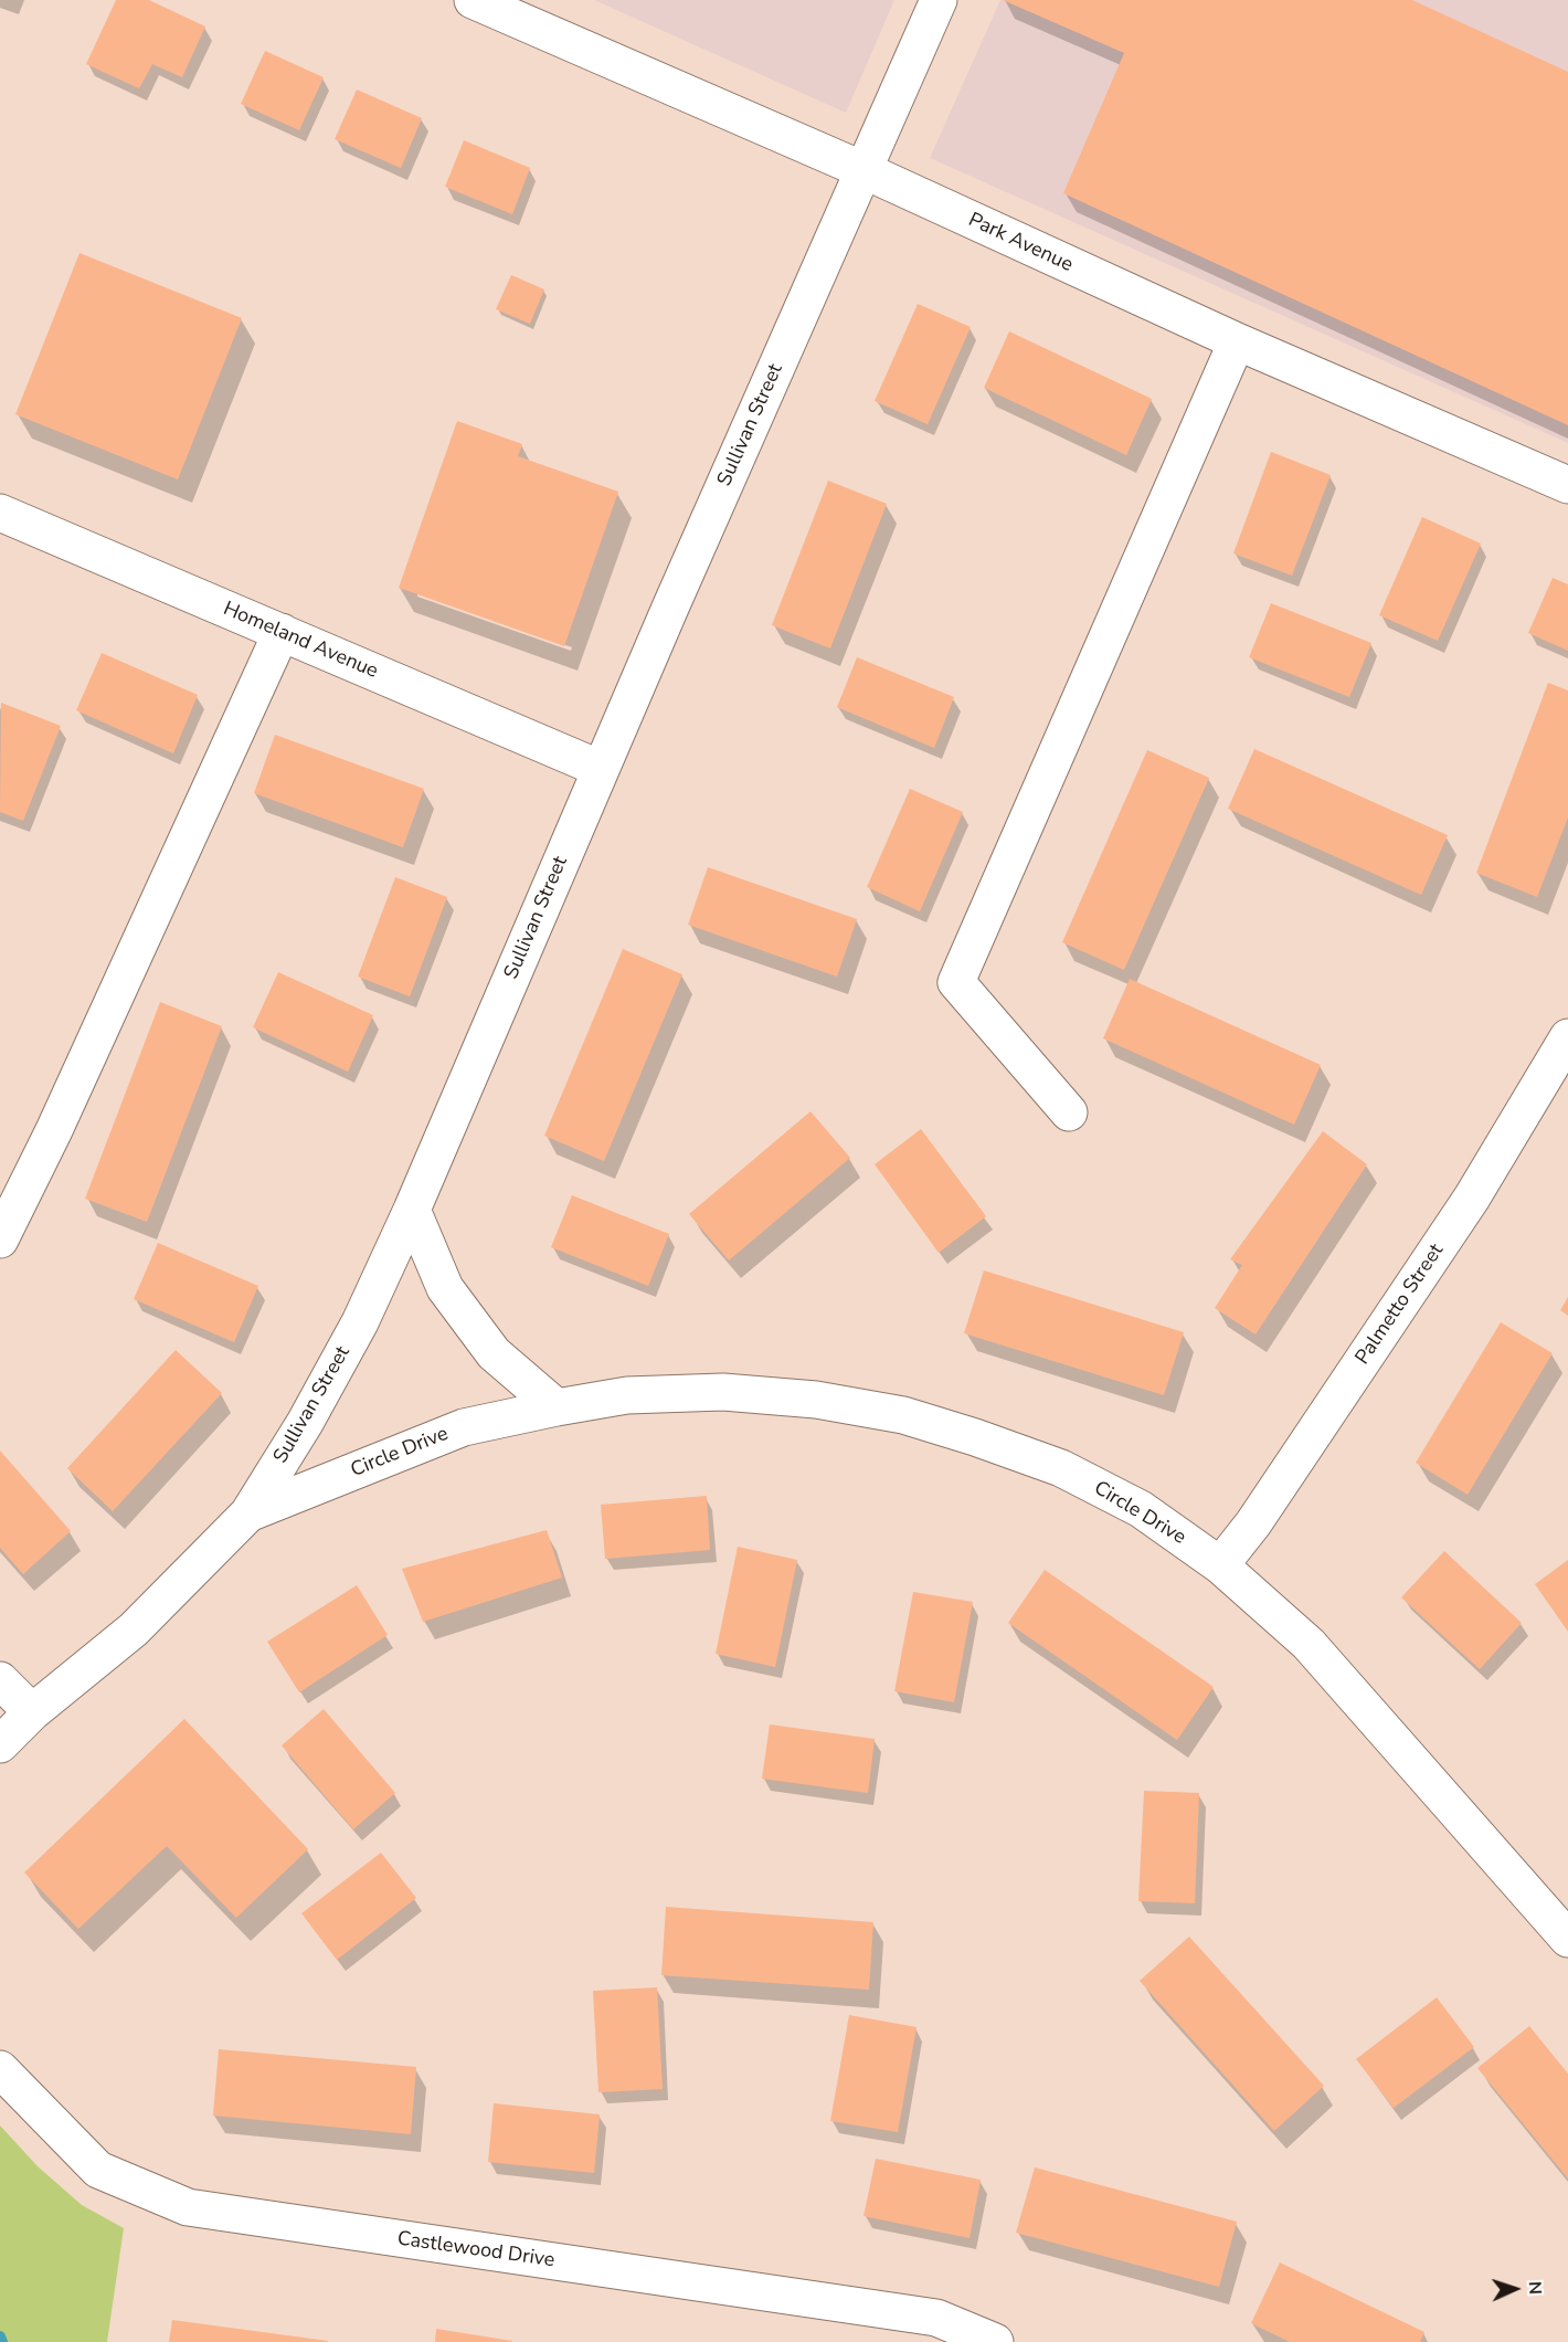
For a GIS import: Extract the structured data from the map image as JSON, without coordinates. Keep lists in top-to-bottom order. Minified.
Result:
{"streets":{"street":["Park Avenue","Sullivan Street","Homeland Avenue","Palmetto Street","Circle Drive","Castlewood Drive"]},"crossings":[["Park Avenue","Sullivan Street"],["Sullivan Street","Homeland Avenue"],["Sullivan Street","Circle Drive"],["Palmetto Street","Circle Drive"]],"north":"right"}
